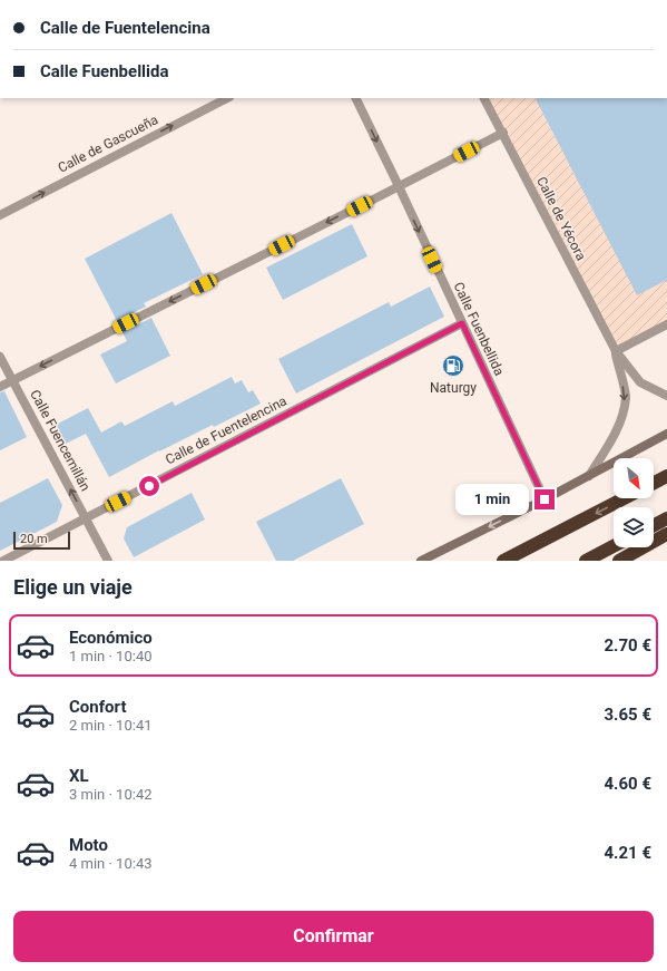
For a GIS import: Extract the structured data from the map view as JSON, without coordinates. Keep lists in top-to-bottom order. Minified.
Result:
{"streets":{"street":["Calle de Gascueña","Calle de Yécora","Calle Fuenbellida","Calle de Fuentelencina","Calle Fuencemillán"]},"crossings":[["Calle Fuenbellida","Calle de Fuentelencina"],["Calle de Fuentelencina","Calle Fuencemillán"]],"one_way":["Calle de Gascueña","Calle Fuenbellida","Calle Fuencemillán"],"places":{"fuel station":["Naturgy"]},"scale_bar":"20 m","north":"bottom right","page":{"banner":["Calle de Fuentelencina","Calle Fuenbellida"],"bubble":"1 min","scale":"20 m","heading":"Elige un viaje","list":[{"name":"Económico","note":"1 min · 10:40","value":"2.70 €"},{"name":"Confort","note":"2 min · 10:41","value":"3.65 €"},{"name":"XL","note":"3 min · 10:42","value":"4.60 €"},{"name":"Moto","note":"4 min · 10:43","value":"4.21 €"}],"buttons":"Confirmar"}}
